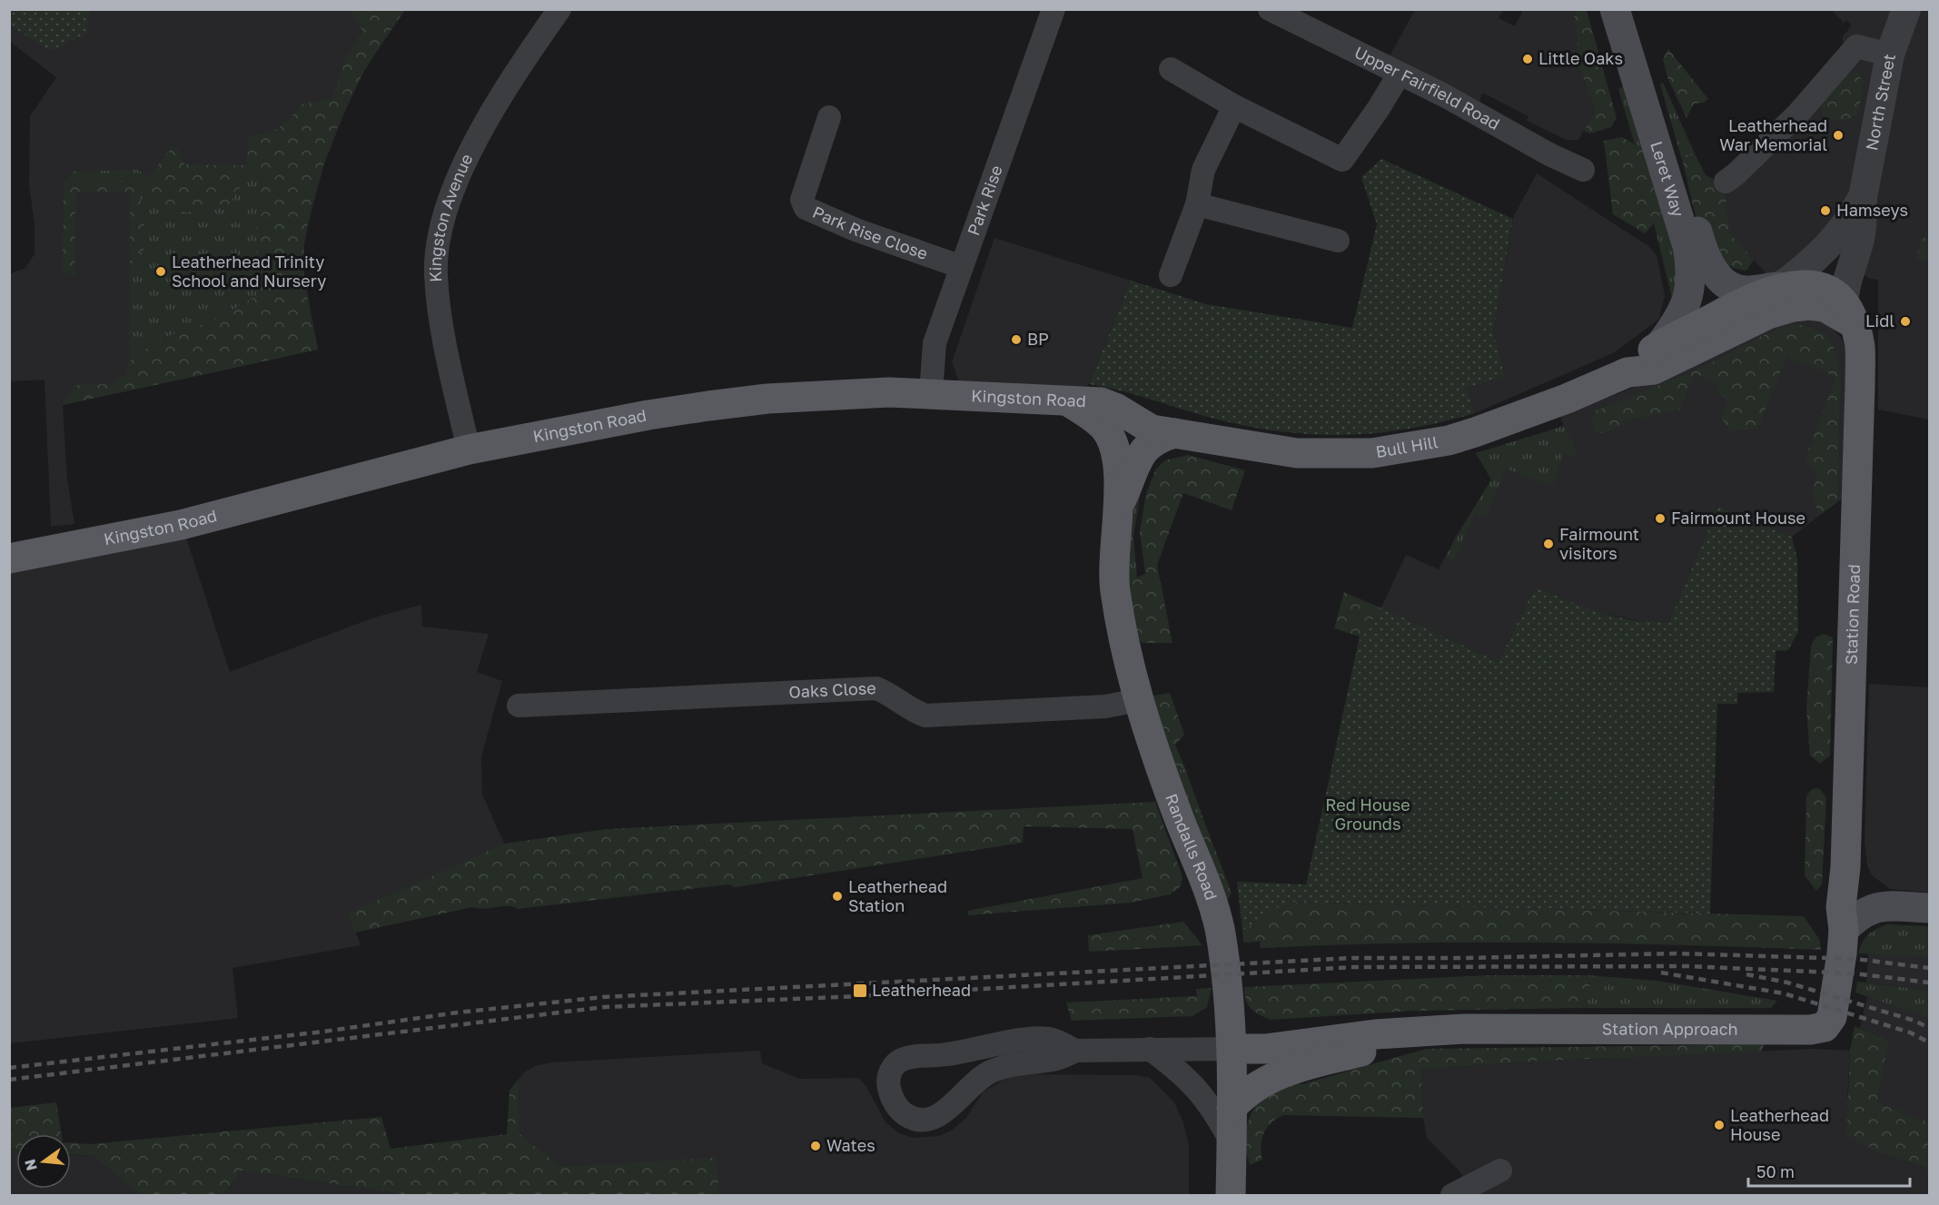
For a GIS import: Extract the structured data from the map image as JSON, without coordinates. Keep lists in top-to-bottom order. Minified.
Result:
{"streets":{"main road":["Leret Way","Kingston Road","Bull Hill","Station Road","Randalls Road","Station Approach"],"street":["Upper Fairfield Road","North Street","Park Rise","Kingston Avenue","Park Rise Close","Oaks Close"]},"crossings":[["North Street","Leret Way"],["North Street","Bull Hill"],["North Street","Station Road"],["Leret Way","Bull Hill"],["Park Rise","Park Rise Close"],["Park Rise","Kingston Road"],["Kingston Avenue","Kingston Road"],["Kingston Road","Bull Hill"],["Kingston Road","Randalls Road"],["Bull Hill","Station Road"],["Bull Hill","Randalls Road"],["Station Road","Station Approach"],["Oaks Close","Randalls Road"],["Randalls Road","Station Approach"]],"parks":["Red House Grounds"],"places":{"other":["Little Oaks","Leatherhead War Memorial","Hamseys","Leatherhead Trinity School and Nursery","Lidl","BP","Fairmount House","Fairmount visitors","Leatherhead Station","Leatherhead House","Wates"],"transit":["Leatherhead"]},"scale_bar":"50 m","north":"left"}
